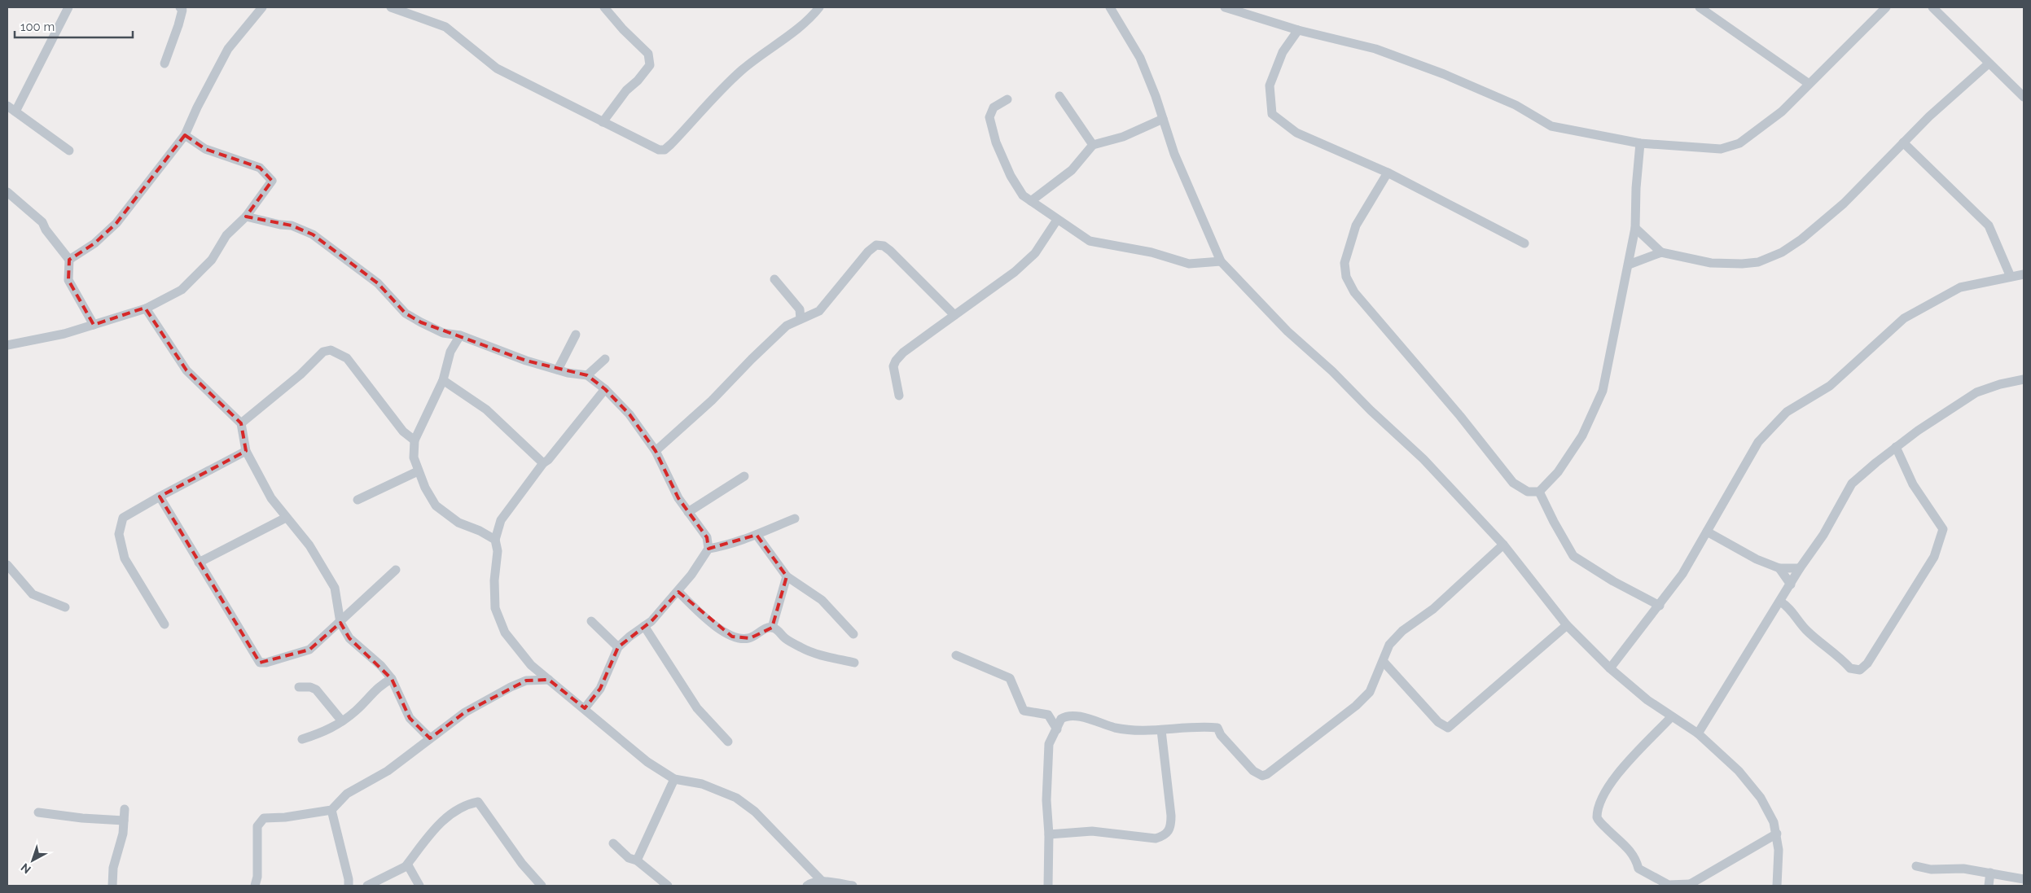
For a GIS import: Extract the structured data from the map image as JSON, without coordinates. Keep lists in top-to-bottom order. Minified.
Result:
{"scale_bar":"100 m","north":"bottom left"}
